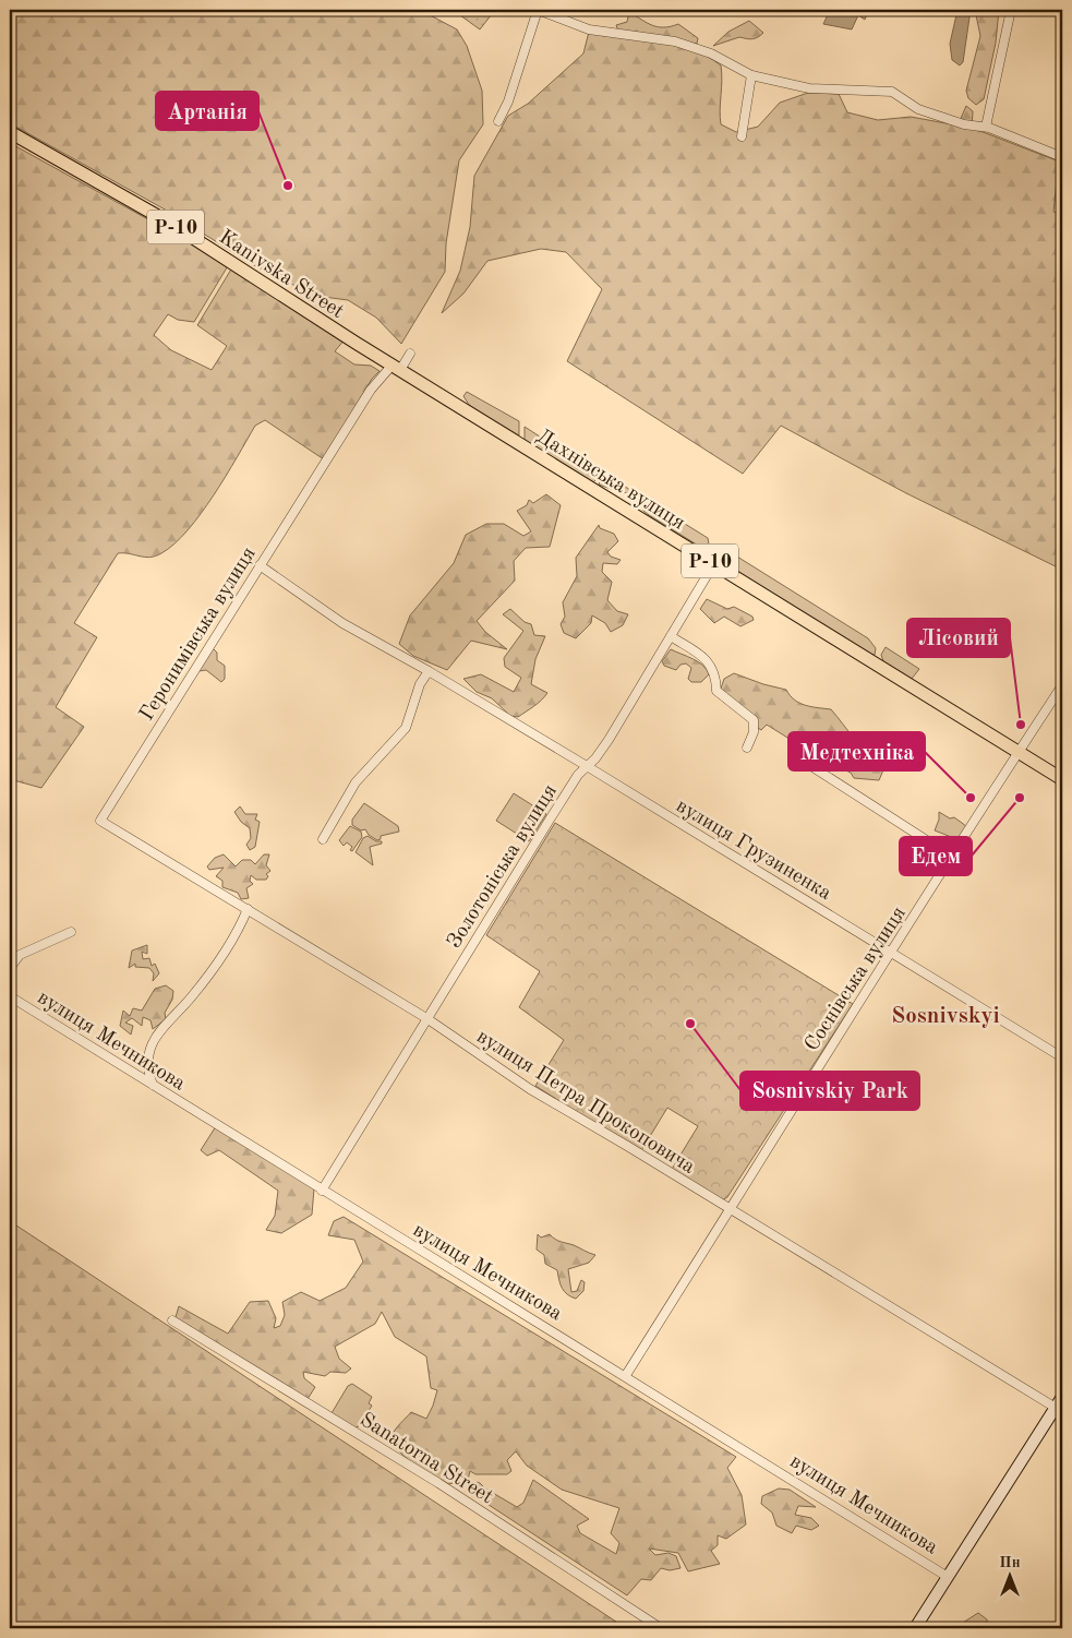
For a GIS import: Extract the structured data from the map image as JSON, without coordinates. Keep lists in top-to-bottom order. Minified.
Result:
{"streets":{"main road":["Р-10","Kanivska Street","Дахнівська вулиця"],"street":["Геронимівська вулиця","вулиця Грузиненка","Золотоніська вулиця","Соснівська вулиця","вулиця Мечникова","вулиця Петра Прокоповича","Sanatorna Street"]},"crossings":[["Kanivska Street","Дахнівська вулиця"],["Kanivska Street","Геронимівська вулиця"],["Дахнівська вулиця","Геронимівська вулиця"],["Дахнівська вулиця","Золотоніська вулиця"],["Дахнівська вулиця","Соснівська вулиця"],["Геронимівська вулиця","вулиця Грузиненка"],["Геронимівська вулиця","вулиця Петра Прокоповича"],["вулиця Грузиненка","Золотоніська вулиця"],["вулиця Грузиненка","Соснівська вулиця"],["Золотоніська вулиця","вулиця Мечникова"],["Золотоніська вулиця","вулиця Петра Прокоповича"],["Соснівська вулиця","вулиця Мечникова"],["Соснівська вулиця","вулиця Петра Прокоповича"]],"districts":["Sosnivskyi"],"places":["Артанія","Лісовий","Медтехніка","Едем","Sosnivskiy Park"],"north":"top"}
